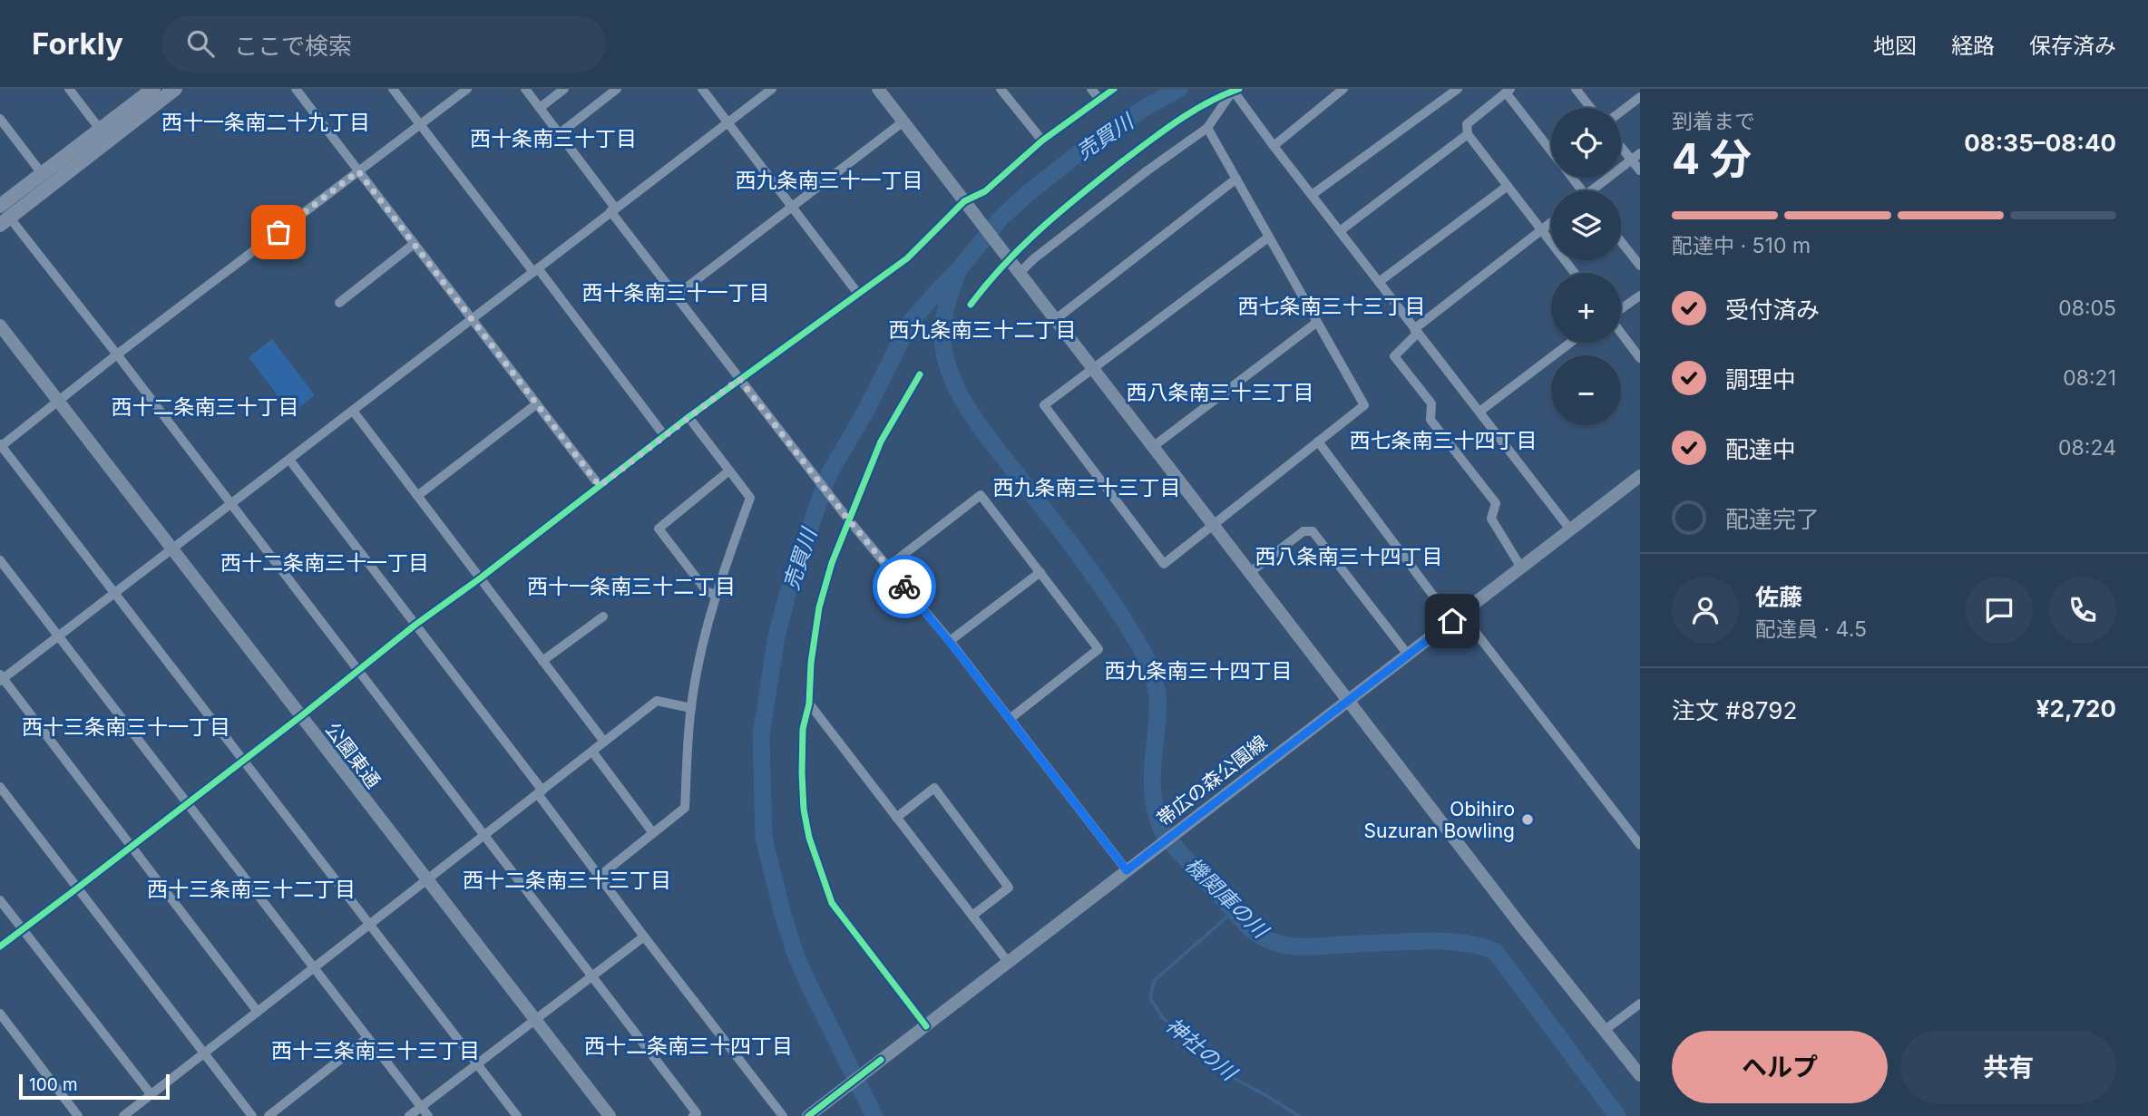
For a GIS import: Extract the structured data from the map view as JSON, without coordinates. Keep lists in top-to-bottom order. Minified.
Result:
{"streets":{"street":["公園東通","帯広の森公園線"]},"districts":["西十一条南二十九丁目","西十条南三十丁目","西九条南三十一丁目","西十条南三十一丁目","西七条南三十三丁目","西九条南三十二丁目","西八条南三十三丁目","西十二条南三十丁目","西七条南三十四丁目","西九条南三十三丁目","西八条南三十四丁目","西十二条南三十一丁目","西十一条南三十二丁目","西九条南三十四丁目","西十三条南三十一丁目","西十二条南三十三丁目","西十三条南三十二丁目","西十二条南三十四丁目","西十三条南三十三丁目"],"water":["売買川","機関庫の川","神社の川"],"places":["Obihiro Suzuran Bowling"],"scale_bar":"100 m","page":{"header":"Forkly","search":"ここで検索","nav":["地図","経路","保存済み"],"heading":["4 分","到着まで","08:35–08:40"],"panel":["佐藤","配達員 · 4.5","注文 #8792","¥2,720"],"map_buttons":["+","−"],"bar":"配達中 · 510 m","list":[["受付済み","08:05"],["調理中","08:21"],["配達中","08:24"],"配達完了"],"buttons":["ヘルプ","共有"],"scale":"100 m"}}
